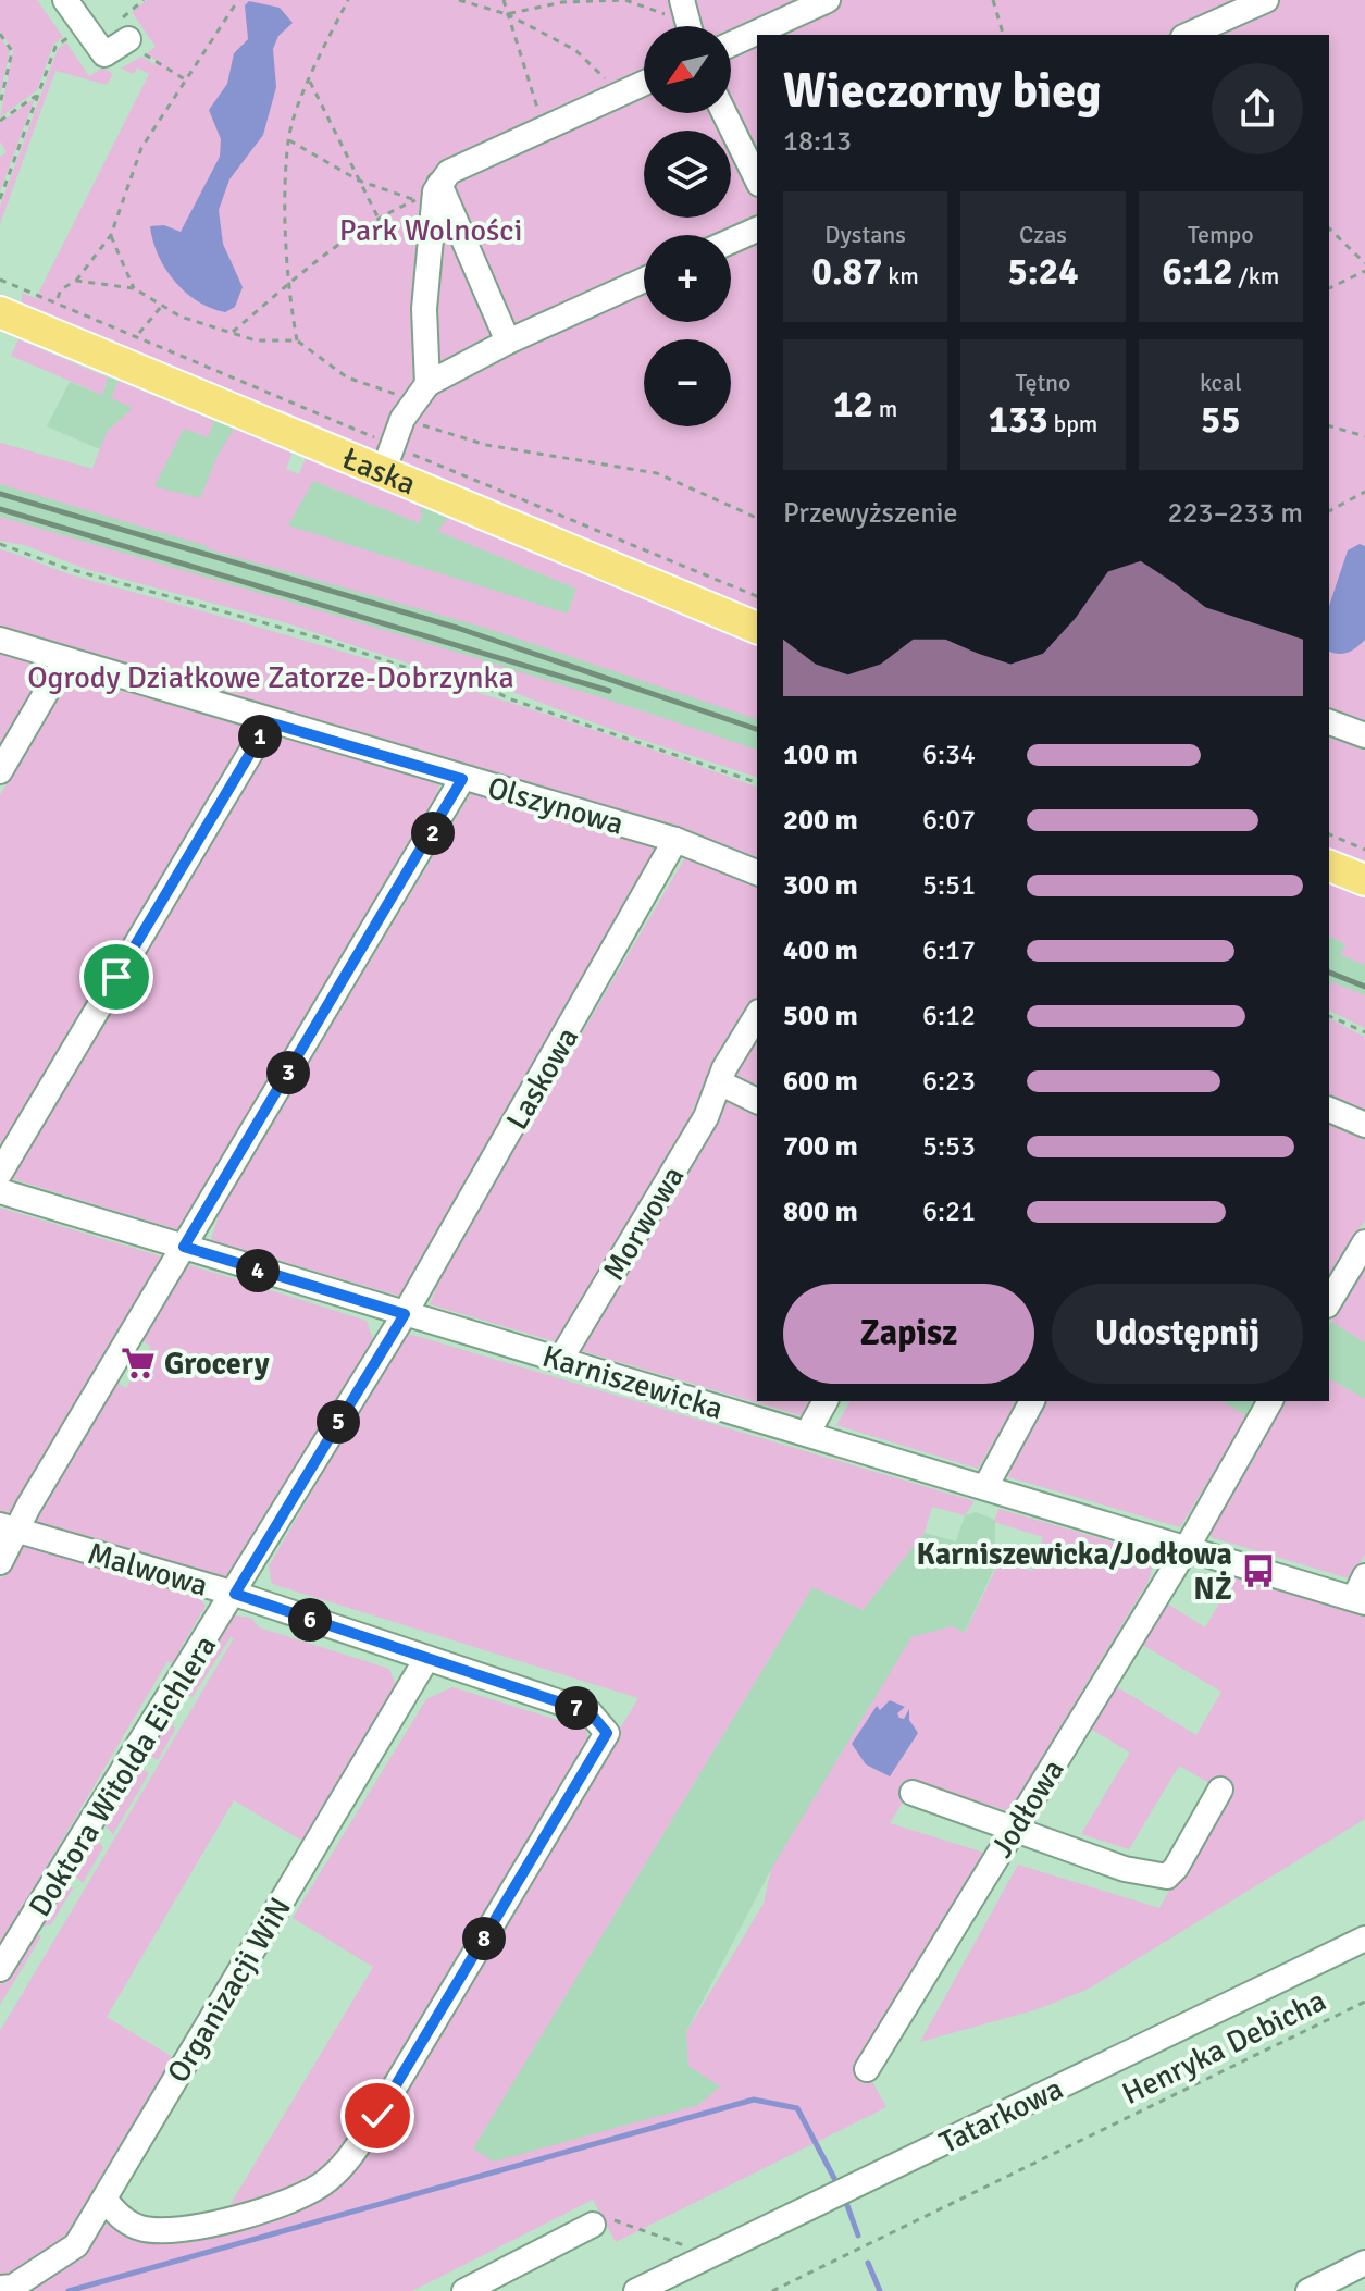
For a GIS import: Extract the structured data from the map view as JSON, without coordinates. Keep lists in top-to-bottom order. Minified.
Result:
{"streets":{"main road":["Łaska"],"street":["Olszynowa","Laskowa","Morwowa","Karniszewicka","Malwowa","Doktora Witolda Eichlera","Jodłowa","Organizacji WiN","Tatarkowa"],"path":["Henryka Debicha"]},"crossings":[["Olszynowa","Laskowa"],["Laskowa","Karniszewicka"],["Laskowa","Doktora Witolda Eichlera"],["Morwowa","Karniszewicka"],["Karniszewicka","Doktora Witolda Eichlera"],["Karniszewicka","Jodłowa"],["Malwowa","Doktora Witolda Eichlera"],["Malwowa","Organizacji WiN"]],"parks":["Park Wolności","Ogrody Działkowe Zatorze-Dobrzynka"],"places":{"supermarket":["Grocery"],"bus stop":["Karniszewicka/Jodłowa NŻ"]},"north":"bottom left","page":{"map_buttons":["+","−"],"heading":["Wieczorny bieg","18:13"],"stats":[["Dystans","0.87 km"],["Czas","5:24"],["Tempo","6:12 /km"],["12 m"],["Tętno","133 bpm"],["kcal","55"]],"chart":["Przewyższenie","223–233 m"],"pins":["1","2","3","4","5","6","7","8"],"list":[{"name":"100 m","note":"6:34"},{"name":"200 m","note":"6:07"},{"name":"300 m","note":"5:51"},{"name":"400 m","note":"6:17"},{"name":"500 m","note":"6:12"},{"name":"600 m","note":"6:23"},{"name":"700 m","note":"5:53"},{"name":"800 m","note":"6:21"}],"buttons":["Zapisz","Udostępnij"]}}
